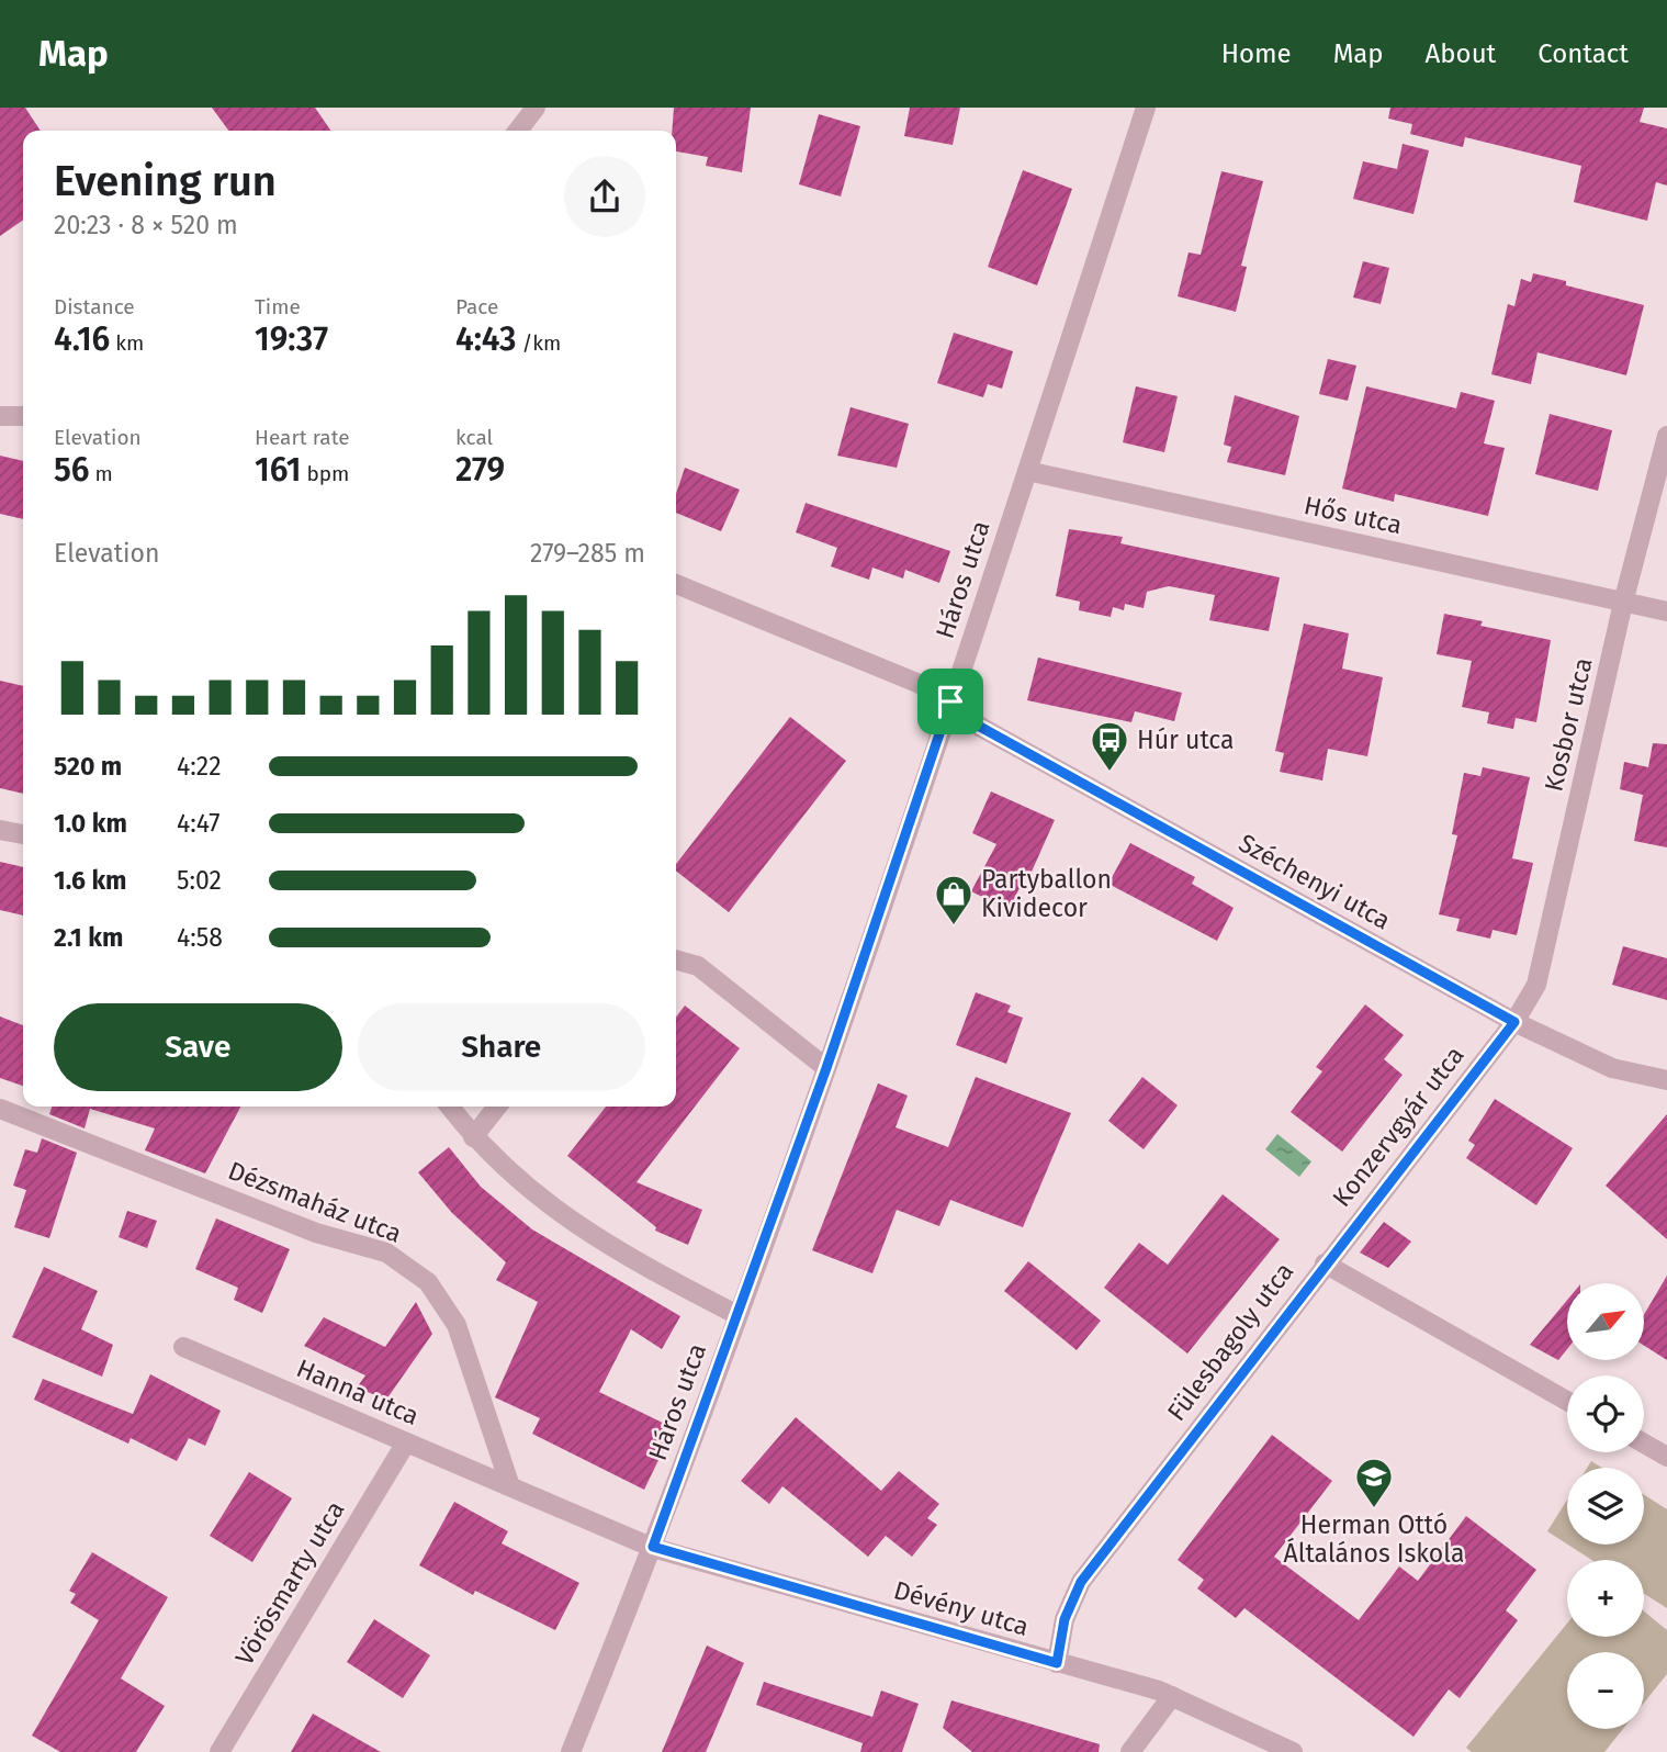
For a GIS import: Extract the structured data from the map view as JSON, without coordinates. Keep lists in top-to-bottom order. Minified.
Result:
{"streets":{"street":["Hős utca","Háros utca","Kosbor utca","Széchenyi utca","Konzervgyár utca","Dézsmaház utca","Fülesbagoly utca","Hanna utca","Vörösmarty utca","Dévény utca"]},"crossings":[["Hős utca","Háros utca"],["Hős utca","Kosbor utca"],["Háros utca","Széchenyi utca"],["Háros utca","Dévény utca"],["Kosbor utca","Széchenyi utca"],["Kosbor utca","Konzervgyár utca"],["Széchenyi utca","Konzervgyár utca"],["Konzervgyár utca","Fülesbagoly utca"],["Dézsmaház utca","Hanna utca"],["Fülesbagoly utca","Dévény utca"],["Hanna utca","Vörösmarty utca"]],"places":{"bus stop":["Húr utca"],"shop":["Partyballon Kividecor"],"school or university":["Herman Ottó Általános Iskola"]},"north":"top right","page":{"header":"Map","nav":["Home","Map","About","Contact"],"heading":["Evening run","20:23 · 8 × 520 m"],"stats":[["Distance","4.16 km"],["Time","19:37"],["Pace","4:43 /km"],["Elevation","56 m"],["Heart rate","161 bpm"],["kcal","279"]],"chart":["Elevation","279–285 m"],"list":[{"name":"520 m","note":"4:22"},{"name":"1.0 km","note":"4:47"},{"name":"1.6 km","note":"5:02"},{"name":"2.1 km","note":"4:58"}],"buttons":["Save","Share"],"map_buttons":["+","−"]}}
